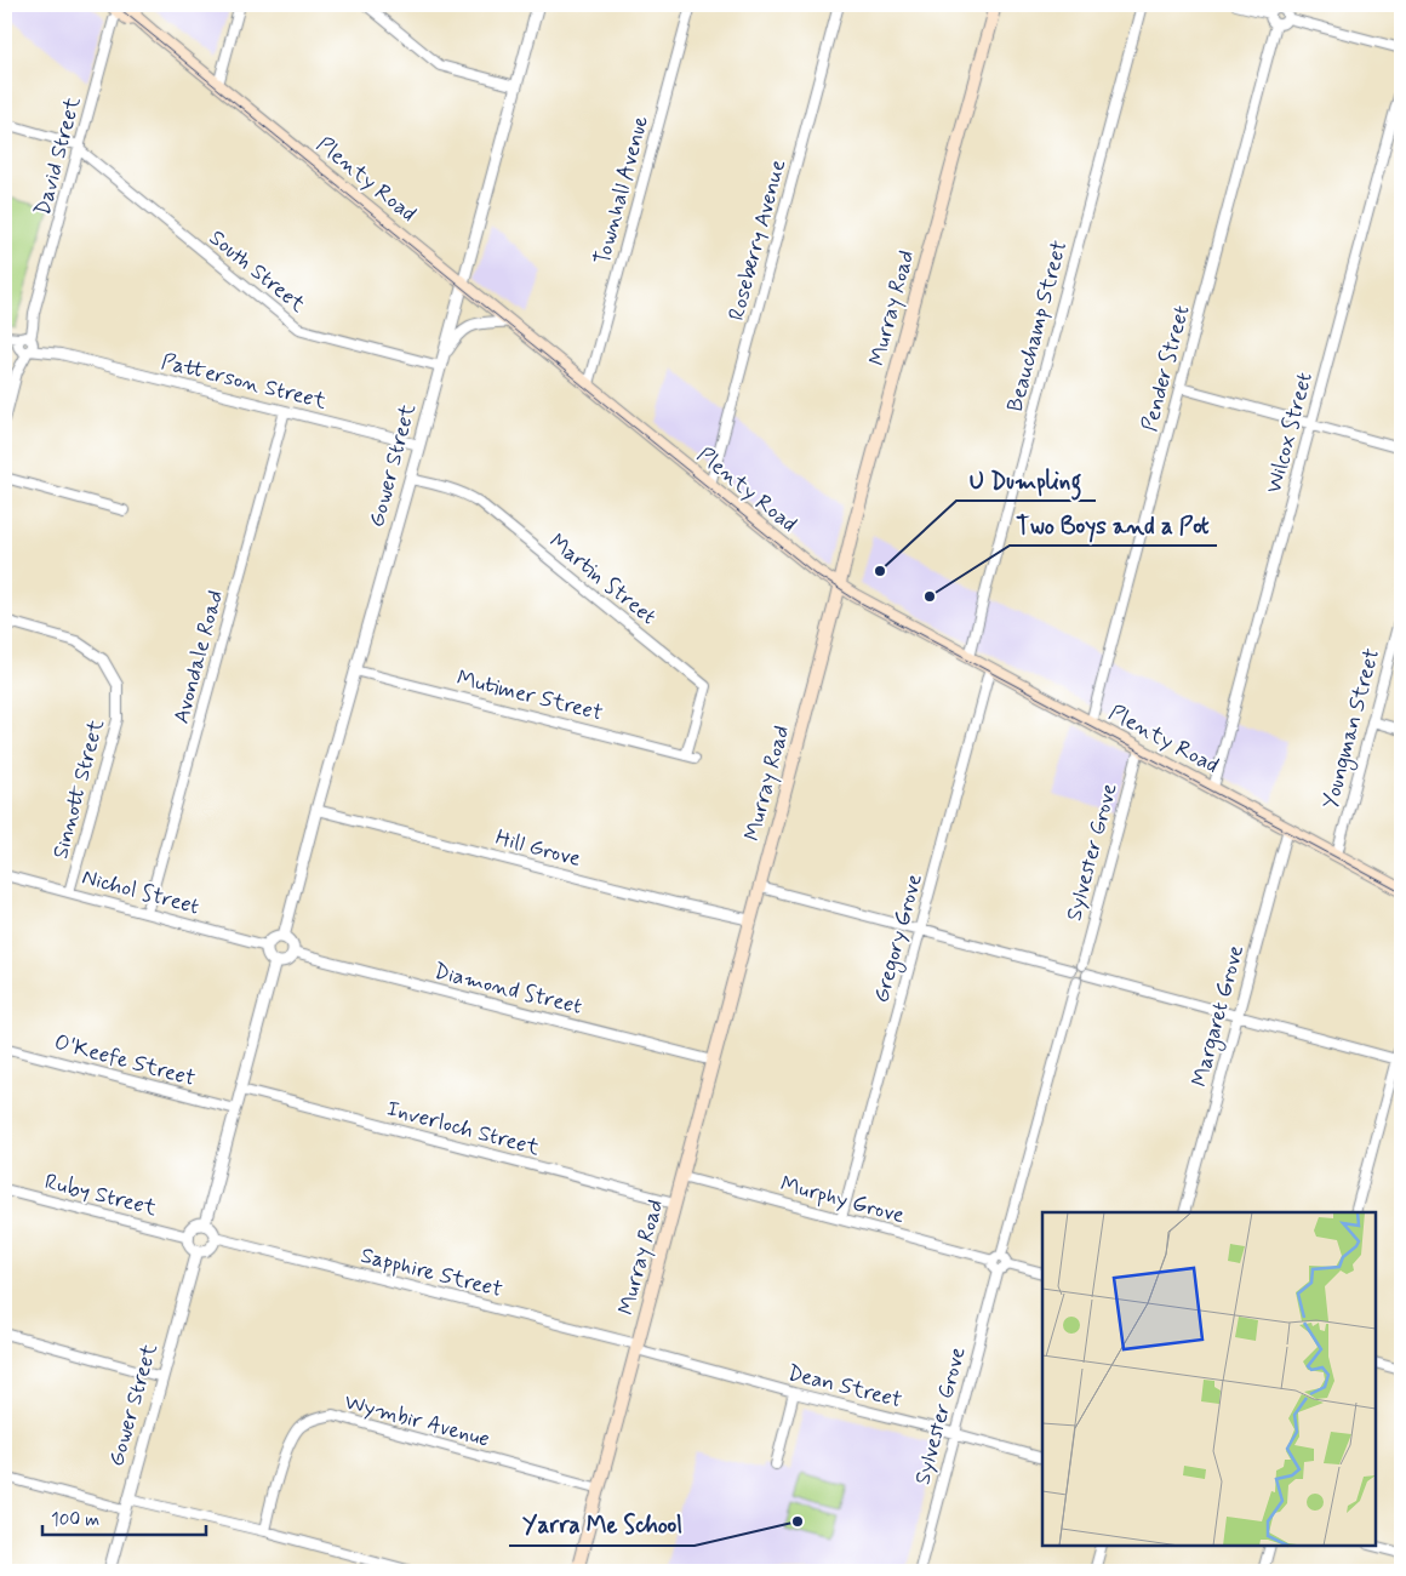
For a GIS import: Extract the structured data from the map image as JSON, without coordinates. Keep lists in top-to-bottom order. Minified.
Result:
{"streets":{"main road":["Plenty Road","Murray Road"],"street":["David Street","Townhall Avenue","Roseberry Avenue","South Street","Beauchamp Street","Pender Street","Patterson Street","Wilcox Street","Gower Street","Martin Street","Avondale Road","Mutimer Street","Youngman Street","Sinnott Street","Hill Grove","Sylvester Grove","Nichol Street","Gregory Grove","Diamond Street","Margaret Grove","O'Keefe Street","Inverloch Street","Ruby Street","Murphy Grove","Sapphire Street","Dean Street","Wymbir Avenue"]},"crossings":[["David Street","Plenty Road"],["David Street","South Street"],["David Street","Patterson Street"],["Plenty Road","Townhall Avenue"],["Plenty Road","Roseberry Avenue"],["Plenty Road","Murray Road"],["Plenty Road","Beauchamp Street"],["Plenty Road","Pender Street"],["Plenty Road","Wilcox Street"],["Plenty Road","Gower Street"],["Plenty Road","Youngman Street"],["Plenty Road","Sylvester Grove"],["Plenty Road","Gregory Grove"],["Plenty Road","Margaret Grove"],["South Street","Gower Street"],["Murray Road","Hill Grove"],["Murray Road","Diamond Street"],["Murray Road","Inverloch Street"],["Murray Road","Murphy Grove"],["Murray Road","Sapphire Street"],["Murray Road","Dean Street"],["Murray Road","Wymbir Avenue"],["Patterson Street","Gower Street"],["Patterson Street","Avondale Road"],["Gower Street","Martin Street"],["Gower Street","Mutimer Street"],["Gower Street","Hill Grove"],["Gower Street","Nichol Street"],["Gower Street","Diamond Street"],["Gower Street","Ruby Street"],["Gower Street","Sapphire Street"],["Martin Street","Mutimer Street"],["Avondale Road","Nichol Street"],["Sinnott Street","Nichol Street"],["Sylvester Grove","Dean Street"],["Nichol Street","Diamond Street"],["Gregory Grove","Murphy Grove"],["Ruby Street","Sapphire Street"],["Sapphire Street","Dean Street"]],"places":["U Dumpling","Two Boys and a Pot","Yarra Me School"],"scale_bar":"100 m"}
